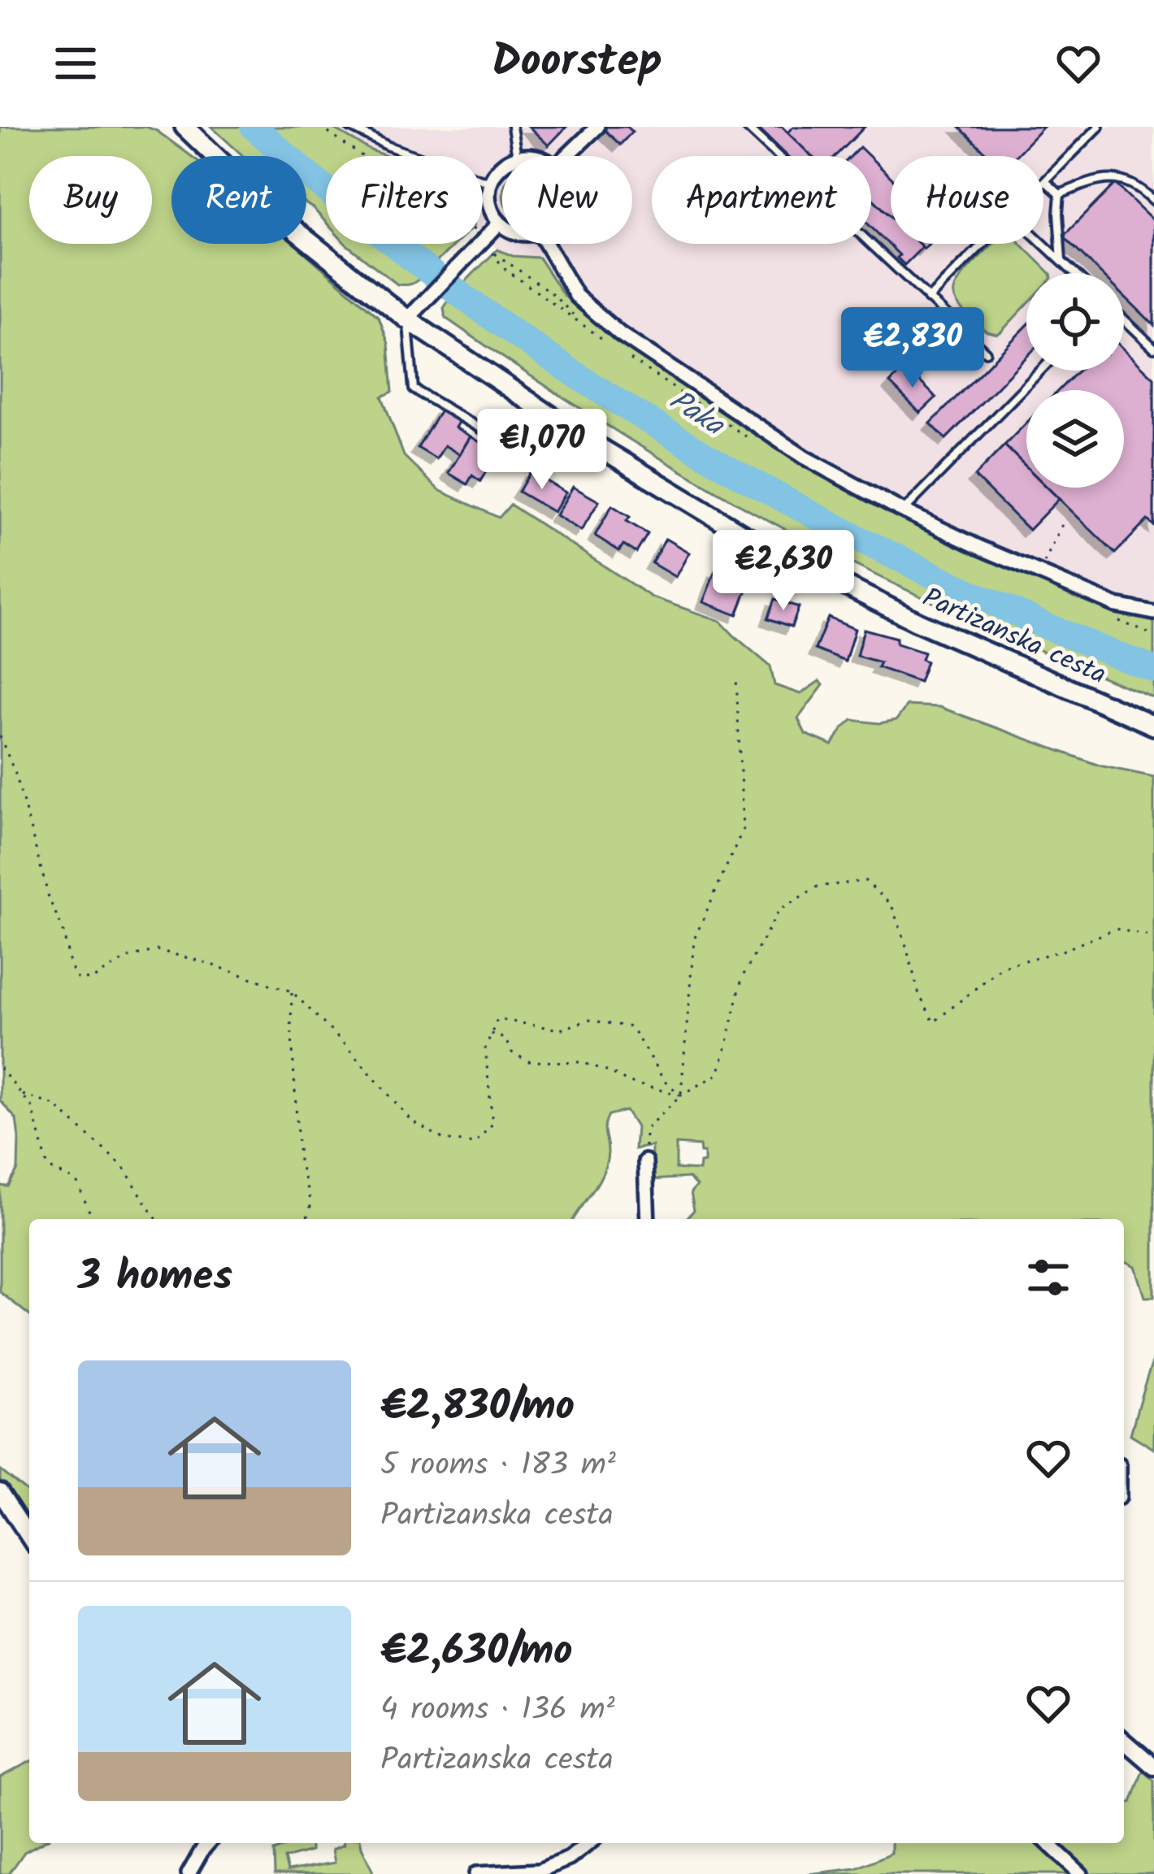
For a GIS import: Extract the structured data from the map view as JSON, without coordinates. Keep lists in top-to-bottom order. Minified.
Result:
{"streets":{"main road":["Partizanska cesta"]},"water":["Paka"],"page":{"header":"Doorstep","chip":["Buy","Rent","Filters","New","Apartment","House"],"price":["€2,830","€1,070","€2,630"],"heading":"3 homes","list":[{"name":"€2,830/mo","note":"5 rooms · 183 m² · Partizanska cesta"},{"name":"€2,630/mo","note":"4 rooms · 136 m² · Partizanska cesta"}]}}
